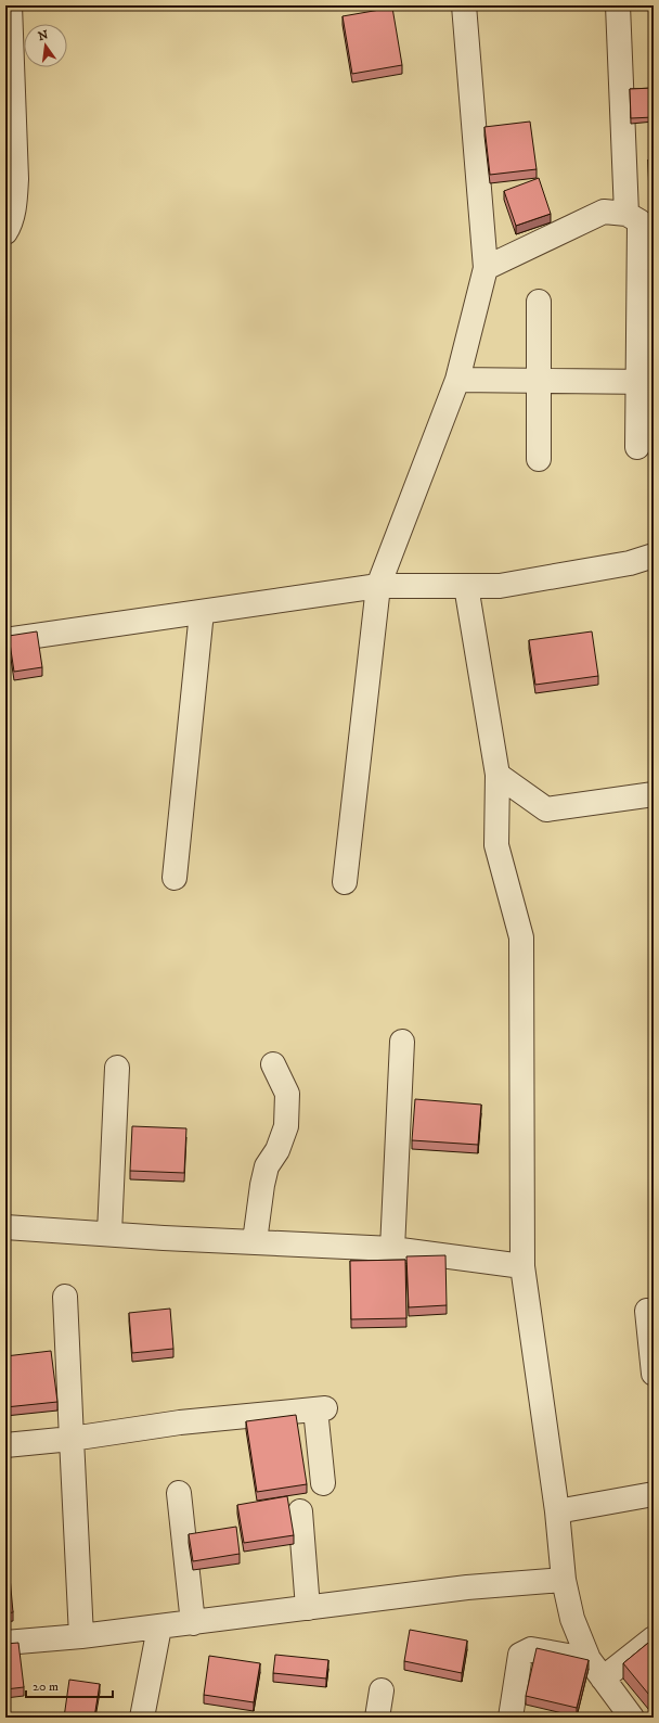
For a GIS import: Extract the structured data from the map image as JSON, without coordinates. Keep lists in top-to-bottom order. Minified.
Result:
{"scale_bar":"20 m","north":"top"}
